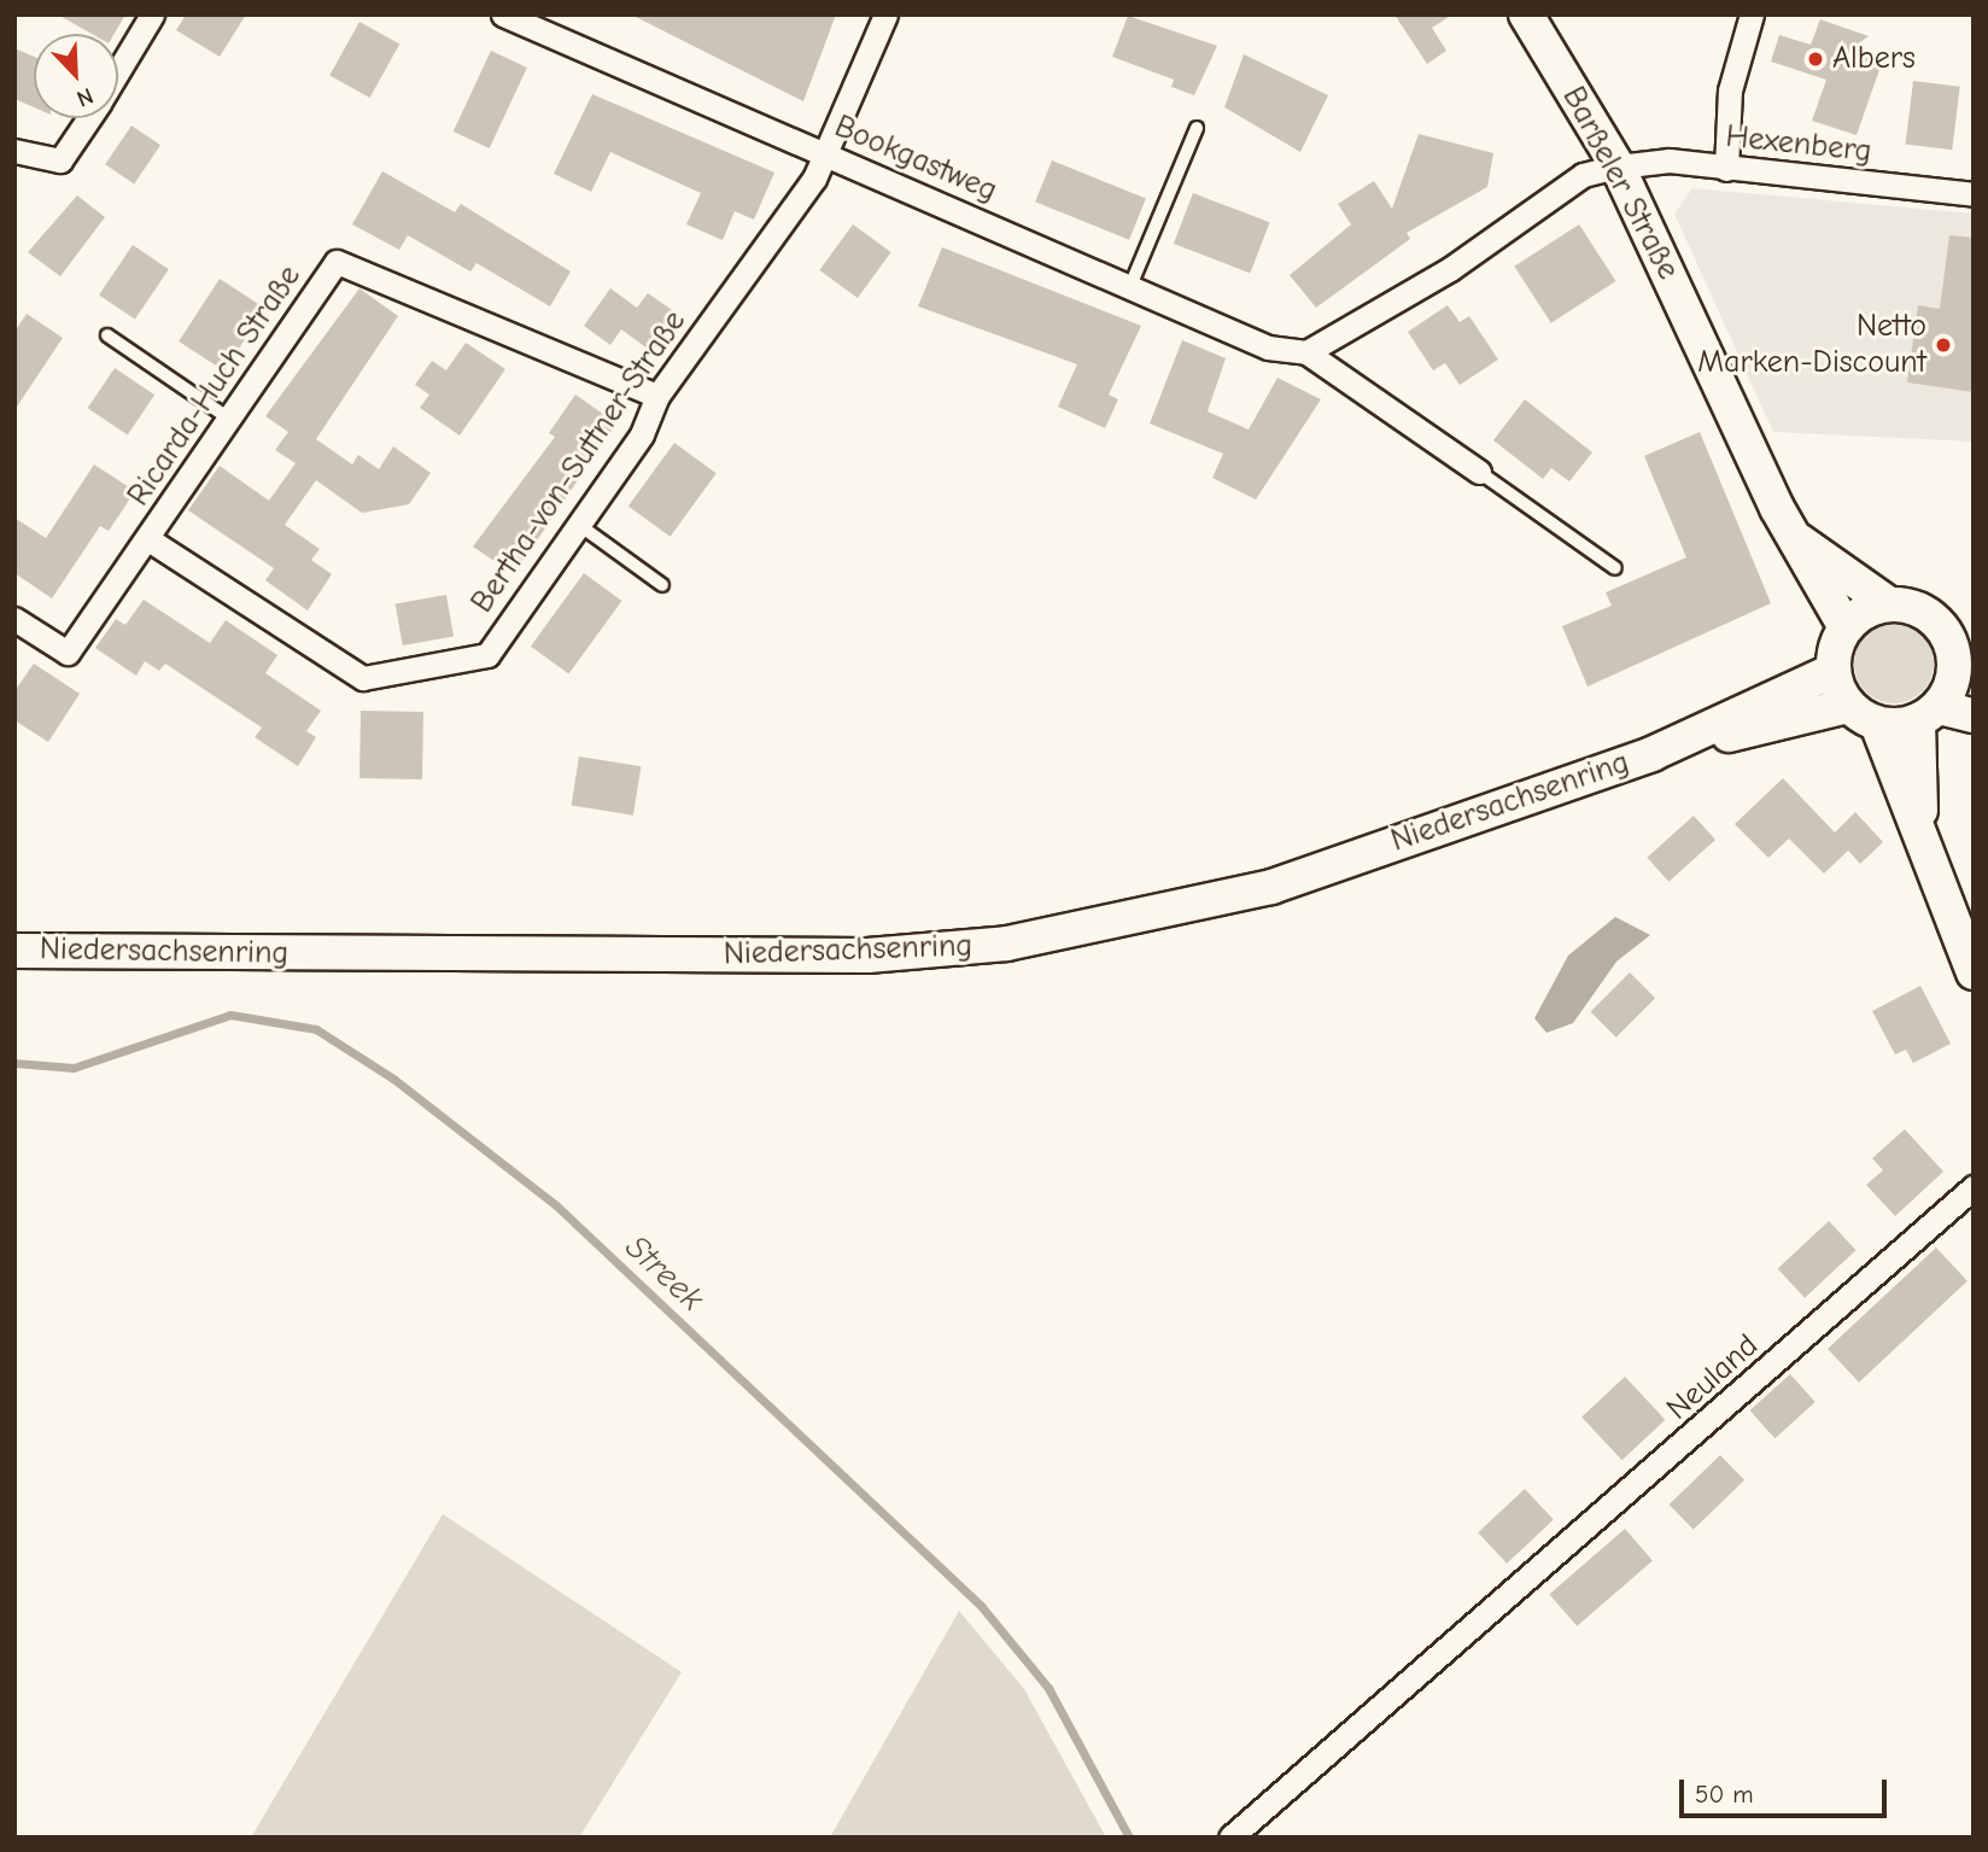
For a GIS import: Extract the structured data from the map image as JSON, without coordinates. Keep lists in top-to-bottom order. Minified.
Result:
{"streets":{"main road":["Barßeler Straße","Niedersachsenring"],"street":["Hexenberg","Bookgastweg","Ricarda-Huch Straße","Bertha-von-Suttner-Straße","Neuland"]},"crossings":[["Hexenberg","Barßeler Straße"],["Bookgastweg","Bertha-von-Suttner-Straße"],["Barßeler Straße","Niedersachsenring"],["Ricarda-Huch Straße","Bertha-von-Suttner-Straße"]],"water":["Streek"],"places":["Albers","Netto Marken-Discount"],"scale_bar":"50 m","north":"bottom right"}
